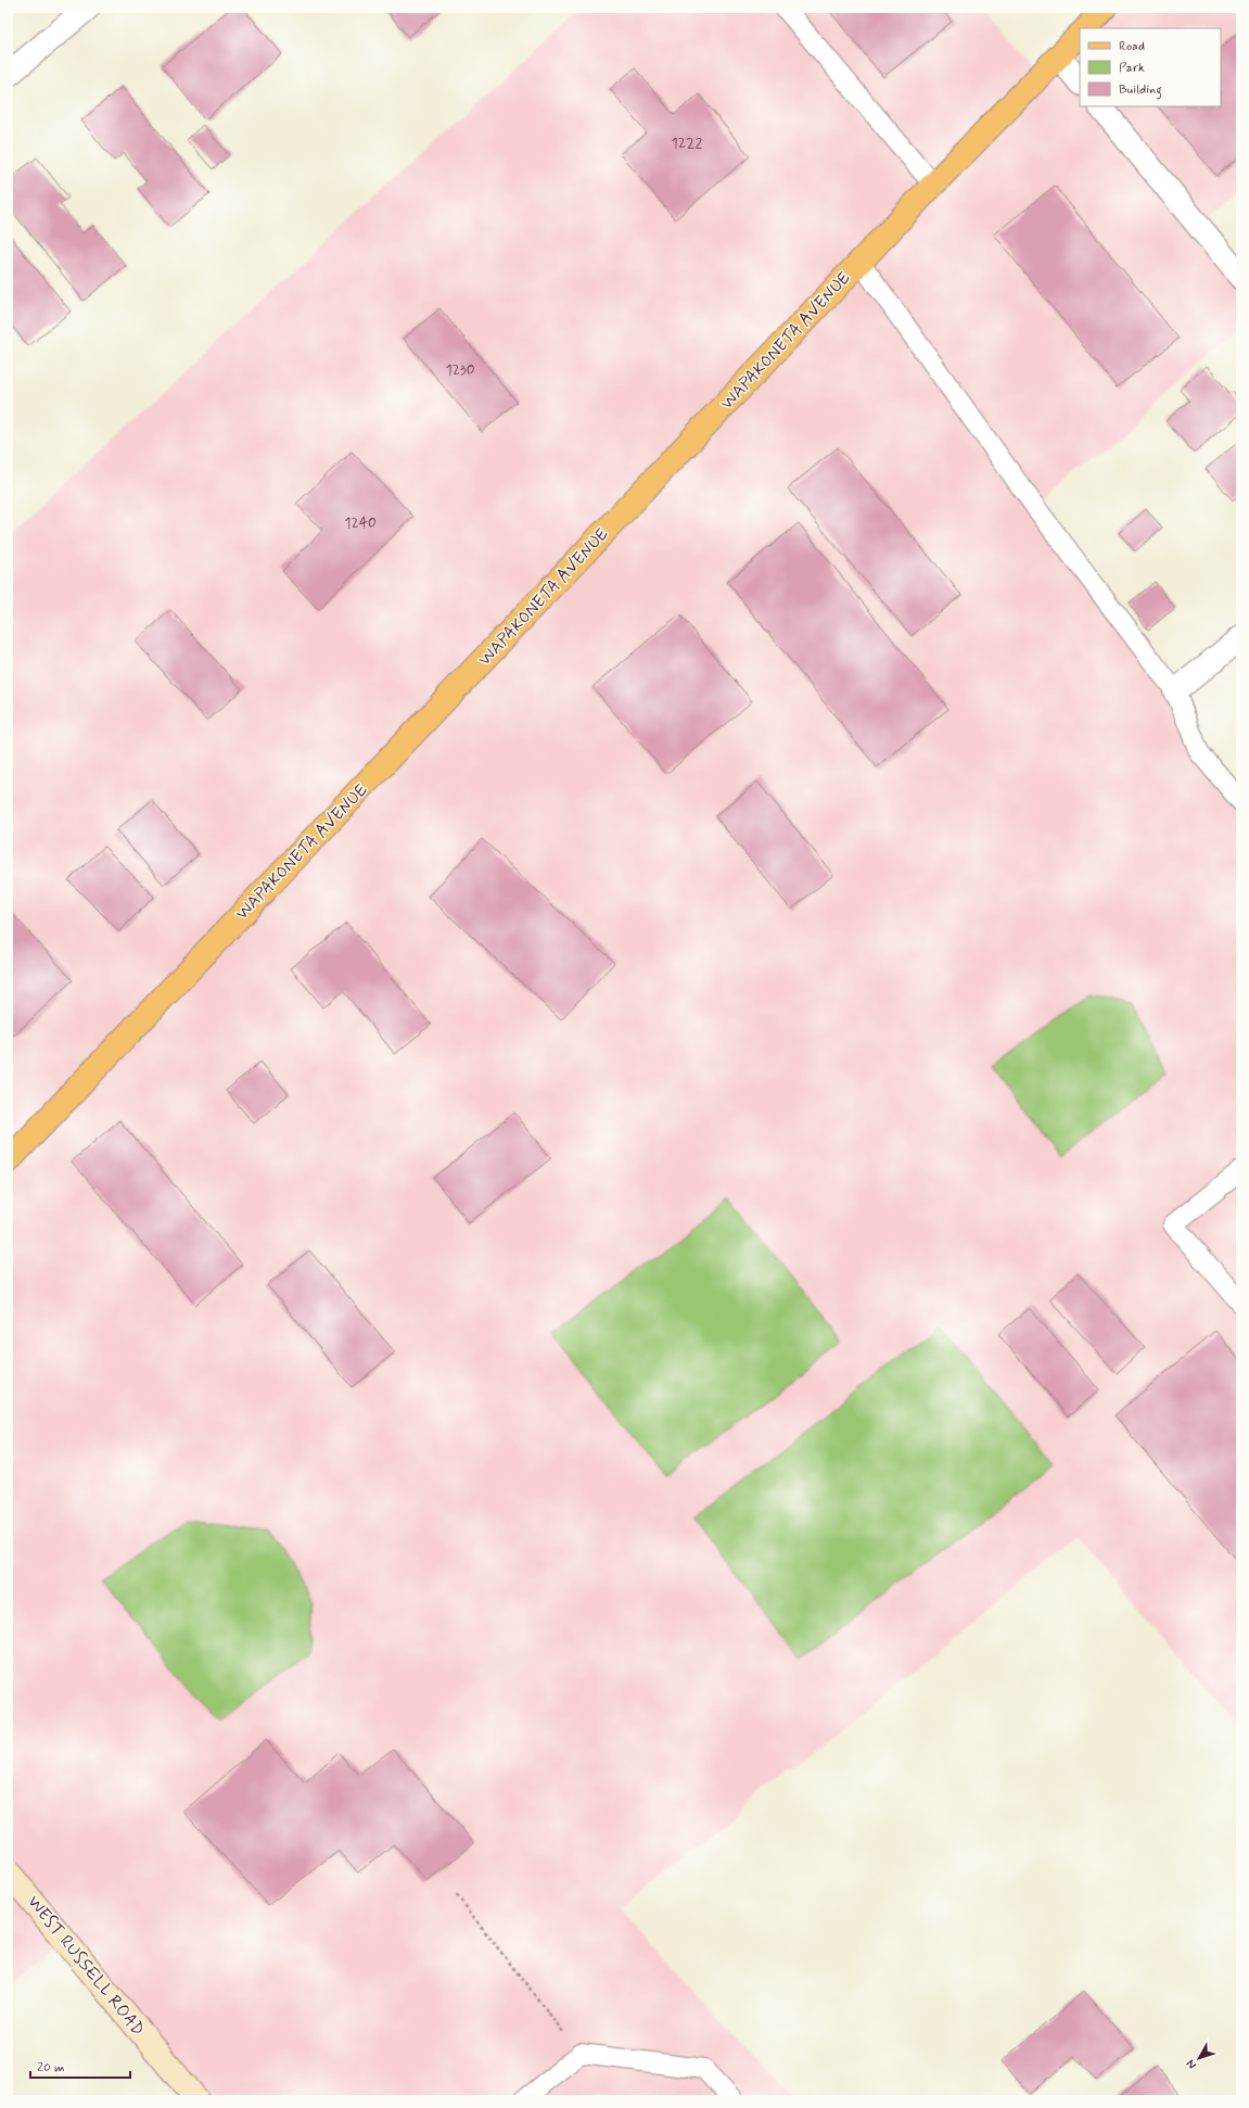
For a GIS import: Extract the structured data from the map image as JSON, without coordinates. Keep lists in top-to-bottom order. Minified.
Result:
{"streets":{"main road":["WAPAKONETA AVENUE","WEST RUSSELL ROAD"]},"house_numbers":["1222","1230","1240"],"legend":["Road","Park","Building"],"scale_bar":"20 m","north":"bottom left"}
